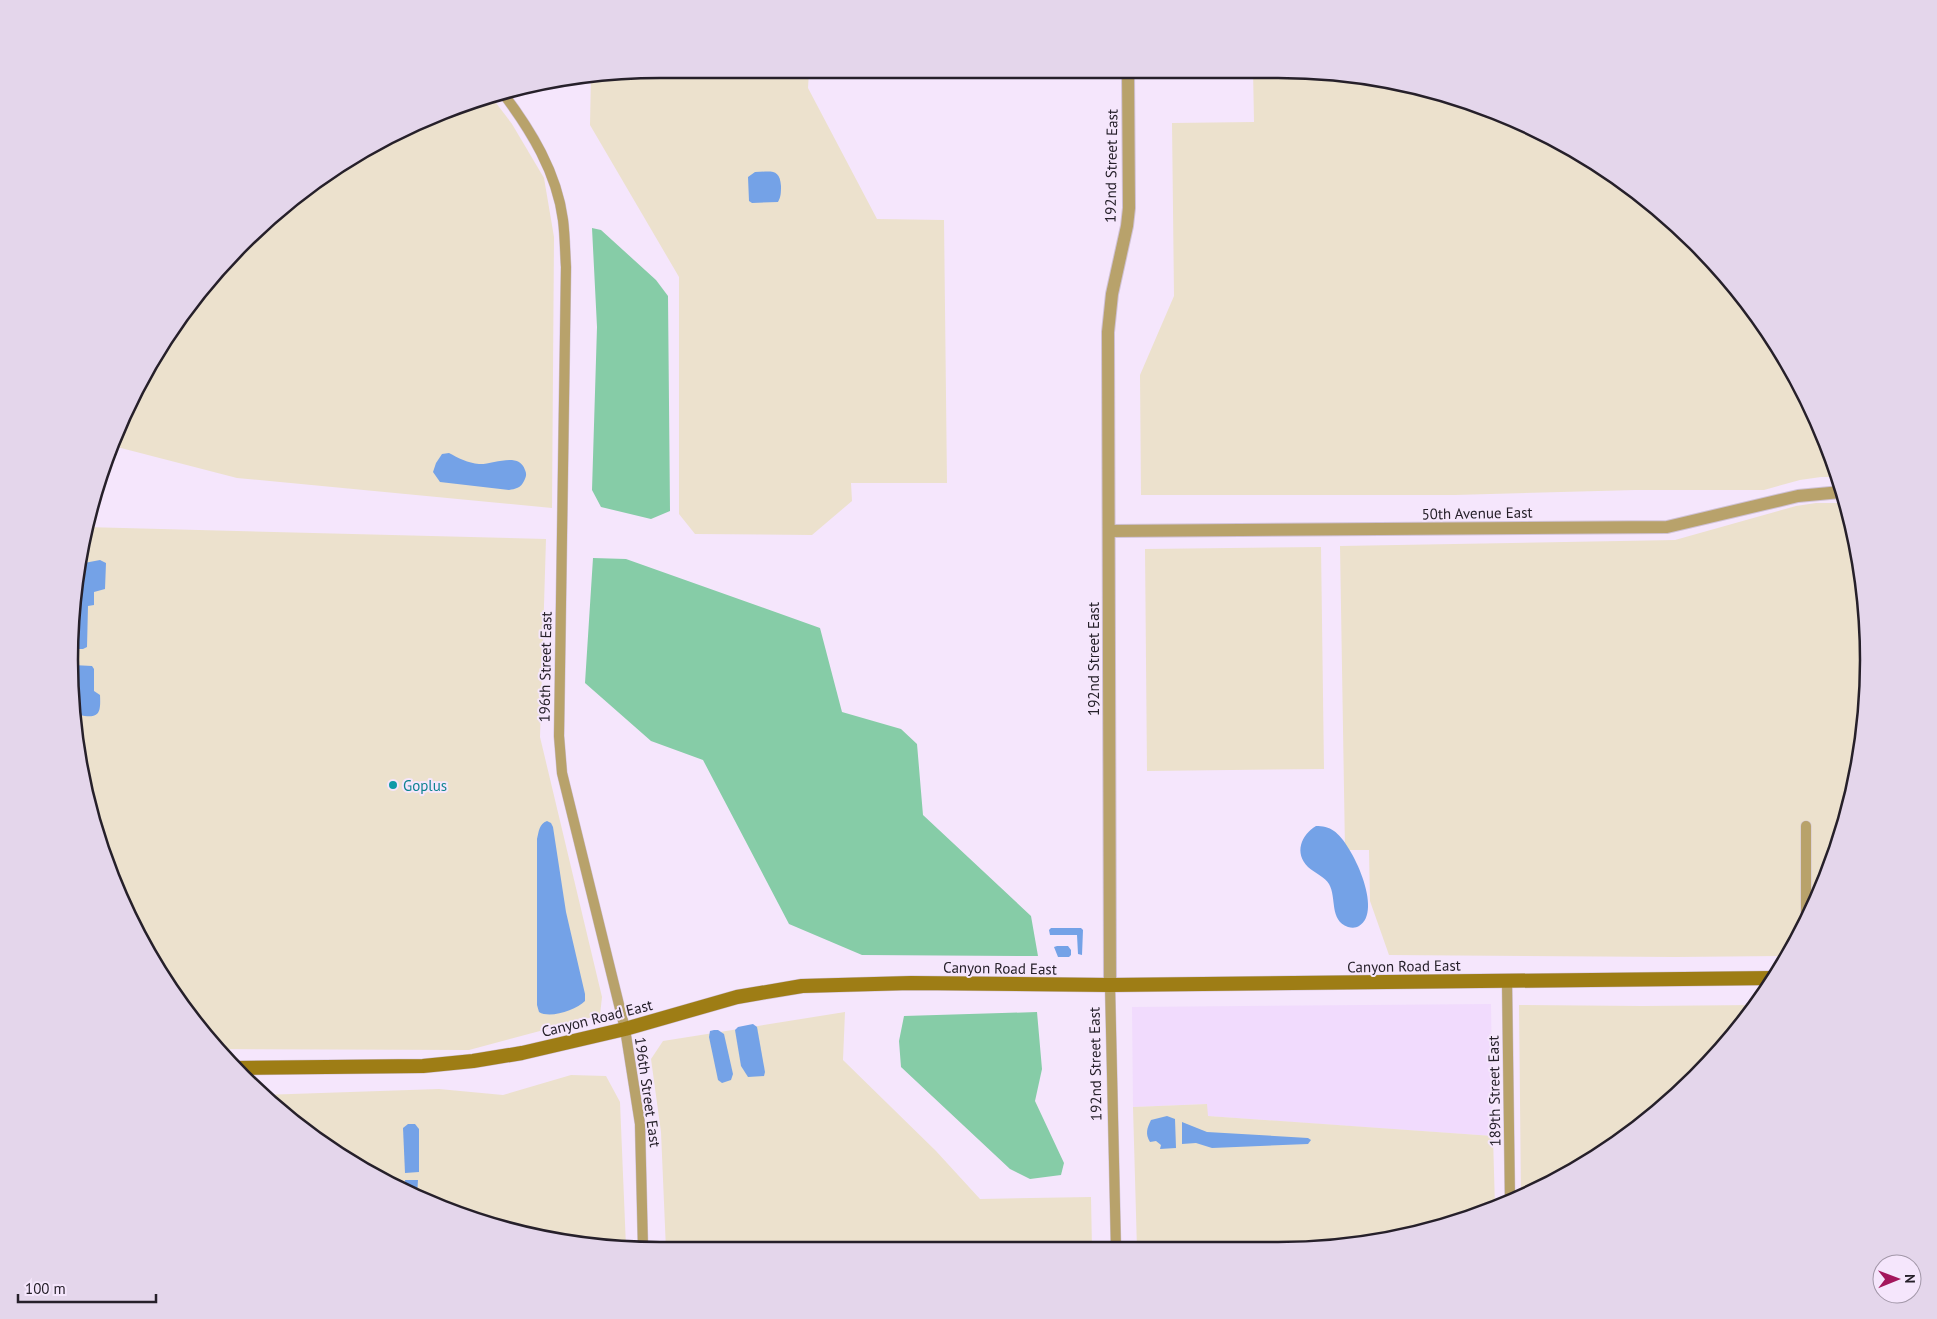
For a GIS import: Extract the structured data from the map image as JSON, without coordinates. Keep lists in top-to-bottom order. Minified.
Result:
{"streets":{"main road":["Canyon Road East"],"street":["192nd Street East","50th Avenue East","196th Street East","189th Street East"]},"crossings":[["192nd Street East","50th Avenue East"],["192nd Street East","Canyon Road East"],["196th Street East","Canyon Road East"],["Canyon Road East","189th Street East"]],"places":["Goplus"],"scale_bar":"100 m","north":"right"}
